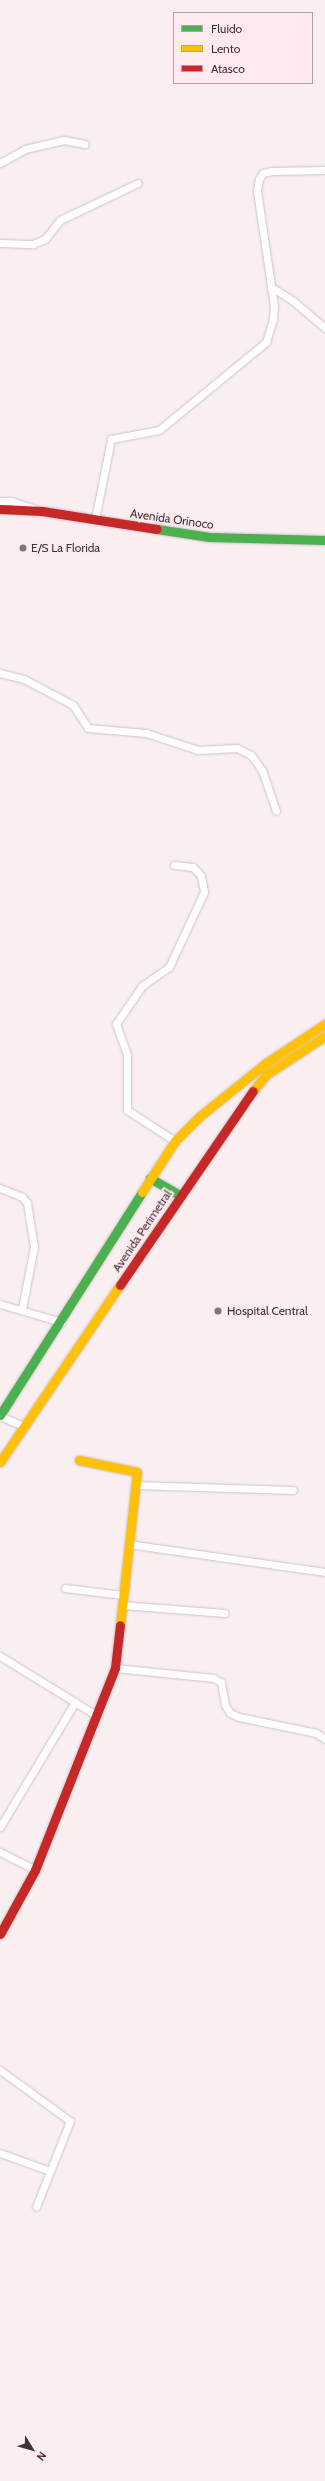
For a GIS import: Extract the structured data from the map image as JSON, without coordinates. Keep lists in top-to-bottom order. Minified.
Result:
{"streets":{"main road":["Avenida Orinoco","Avenida Perimetral"]},"places":["E/S La Florida","Hospital Central"],"legend":["Fluido","Lento","Atasco"],"north":"bottom right"}
